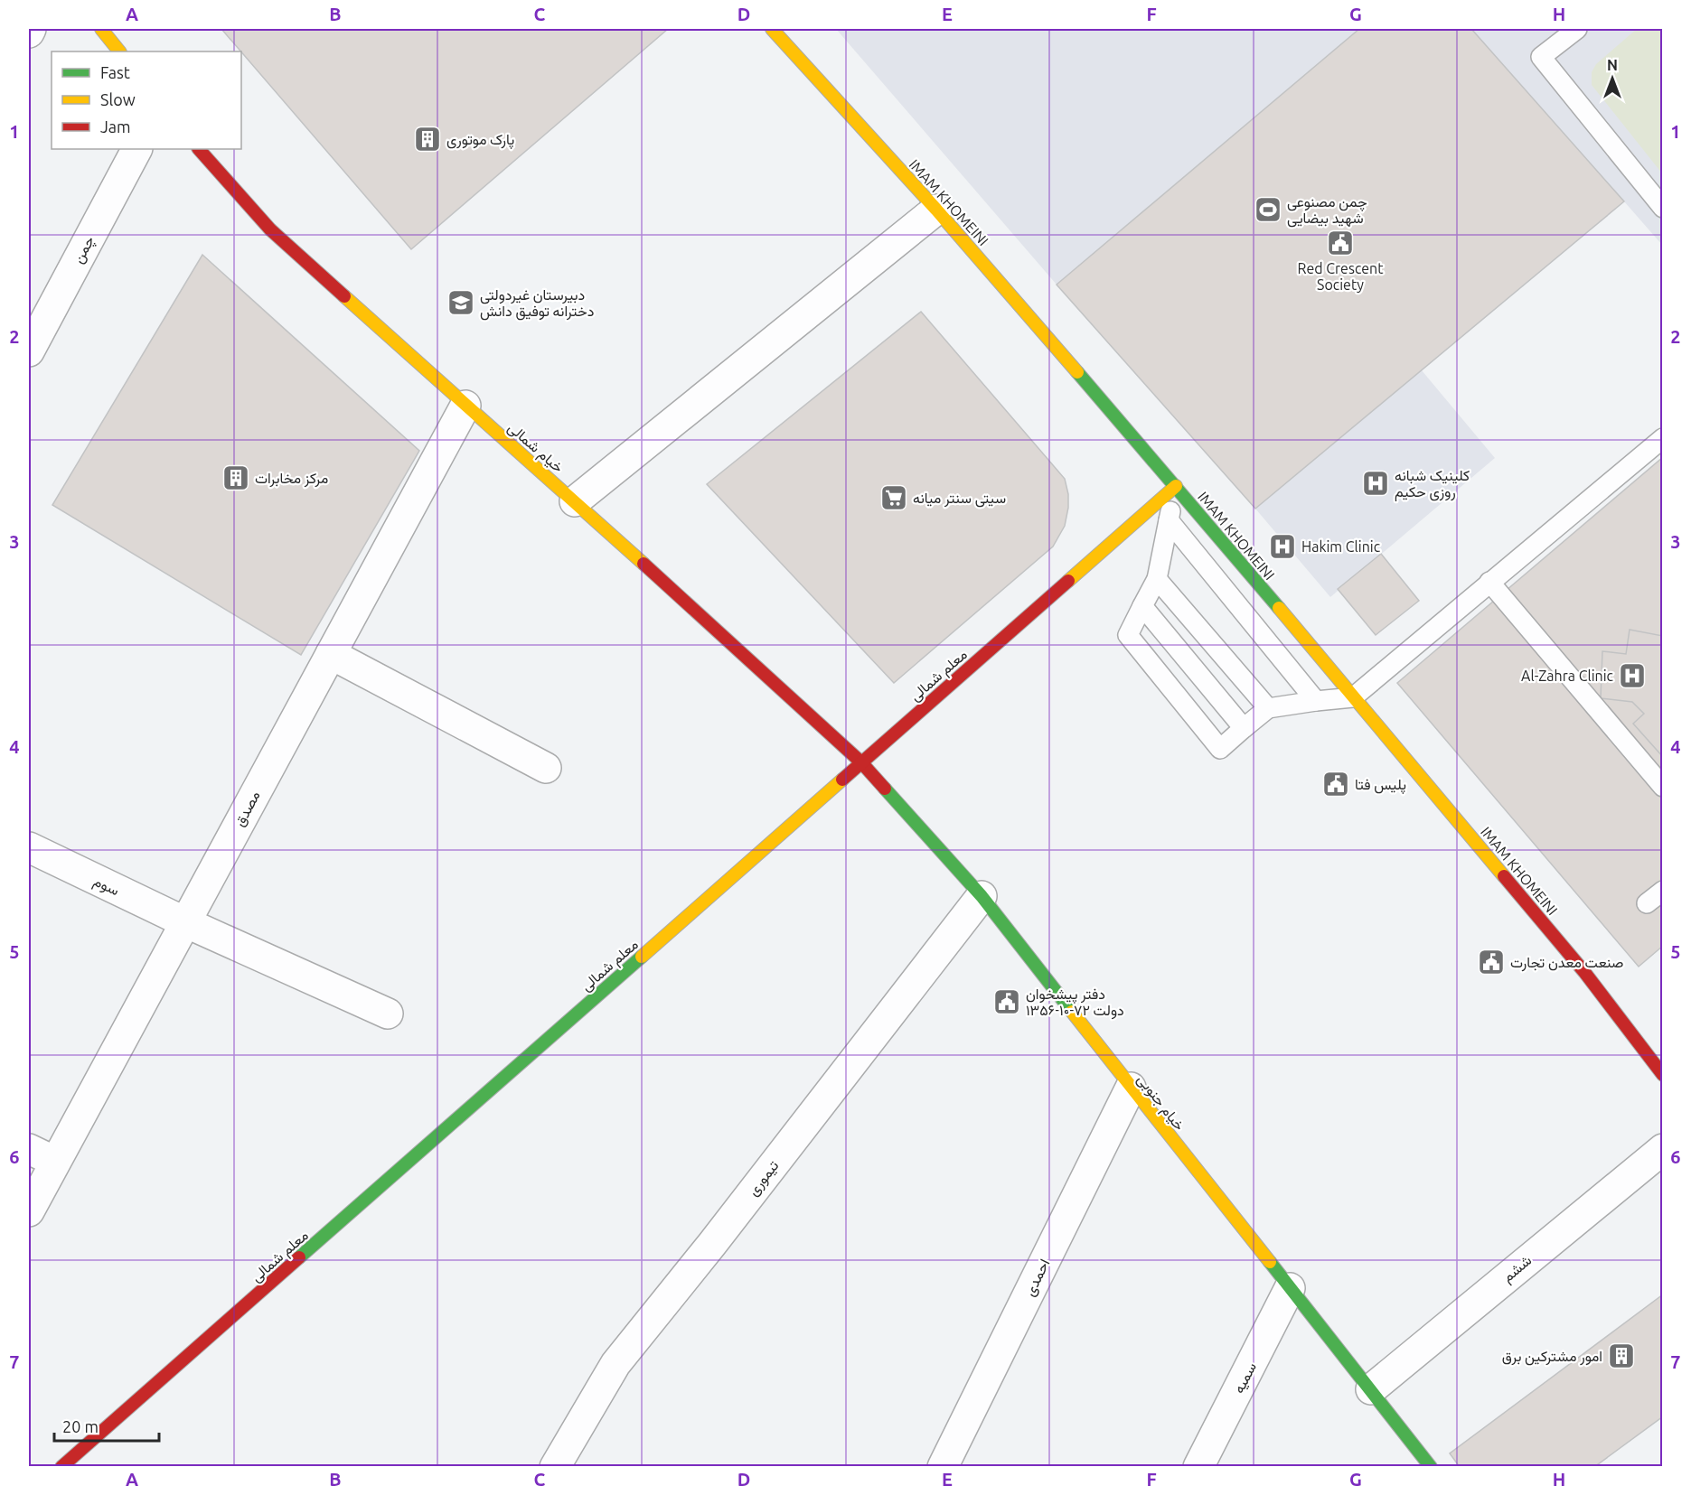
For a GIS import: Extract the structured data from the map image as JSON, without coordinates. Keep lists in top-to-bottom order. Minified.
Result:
{"streets":{"street":["IMAM KHOMEINI","چمن","خیام شمالی","معلم شمالی","مصدق","سوم","خیام جنوبی","تیموری","ششم","احمدی","سميه"]},"crossings":[["IMAM KHOMEINI","معلم شمالی"],["خیام شمالی","معلم شمالی"],["خیام شمالی","مصدق"],["خیام شمالی","خیام جنوبی"],["معلم شمالی","خیام جنوبی"],["مصدق","سوم"],["خیام جنوبی","تیموری"],["خیام جنوبی","ششم"],["خیام جنوبی","احمدی"],["خیام جنوبی","سميه"]],"places":{"building":["پارک موتوری","مرکز مخابرات","امور مشترکین برق"],"sports":["چمن مصنوعی شهید بیضایی"],"public building":["Red Crescent Society","پلیس فتا","صنعت معدن تجارت","دفتر پیشخوان دولت ۷۲-۱۰-۱۳۵۶"],"school or university":["دبیرستان غیردولتی دخترانه توفیق دانش"],"hospital":["کلینیک شبانه روزی حکیم","Hakim Clinic","Al-Zahra Clinic"],"supermarket":["سیتی سنتر میانه"]},"legend":["Fast","Slow","Jam"],"scale_bar":"20 m","north":"top","grid":{"columns":["A","B","C","D","E","F","G","H"],"rows":["1","2","3","4","5","6","7"]}}
